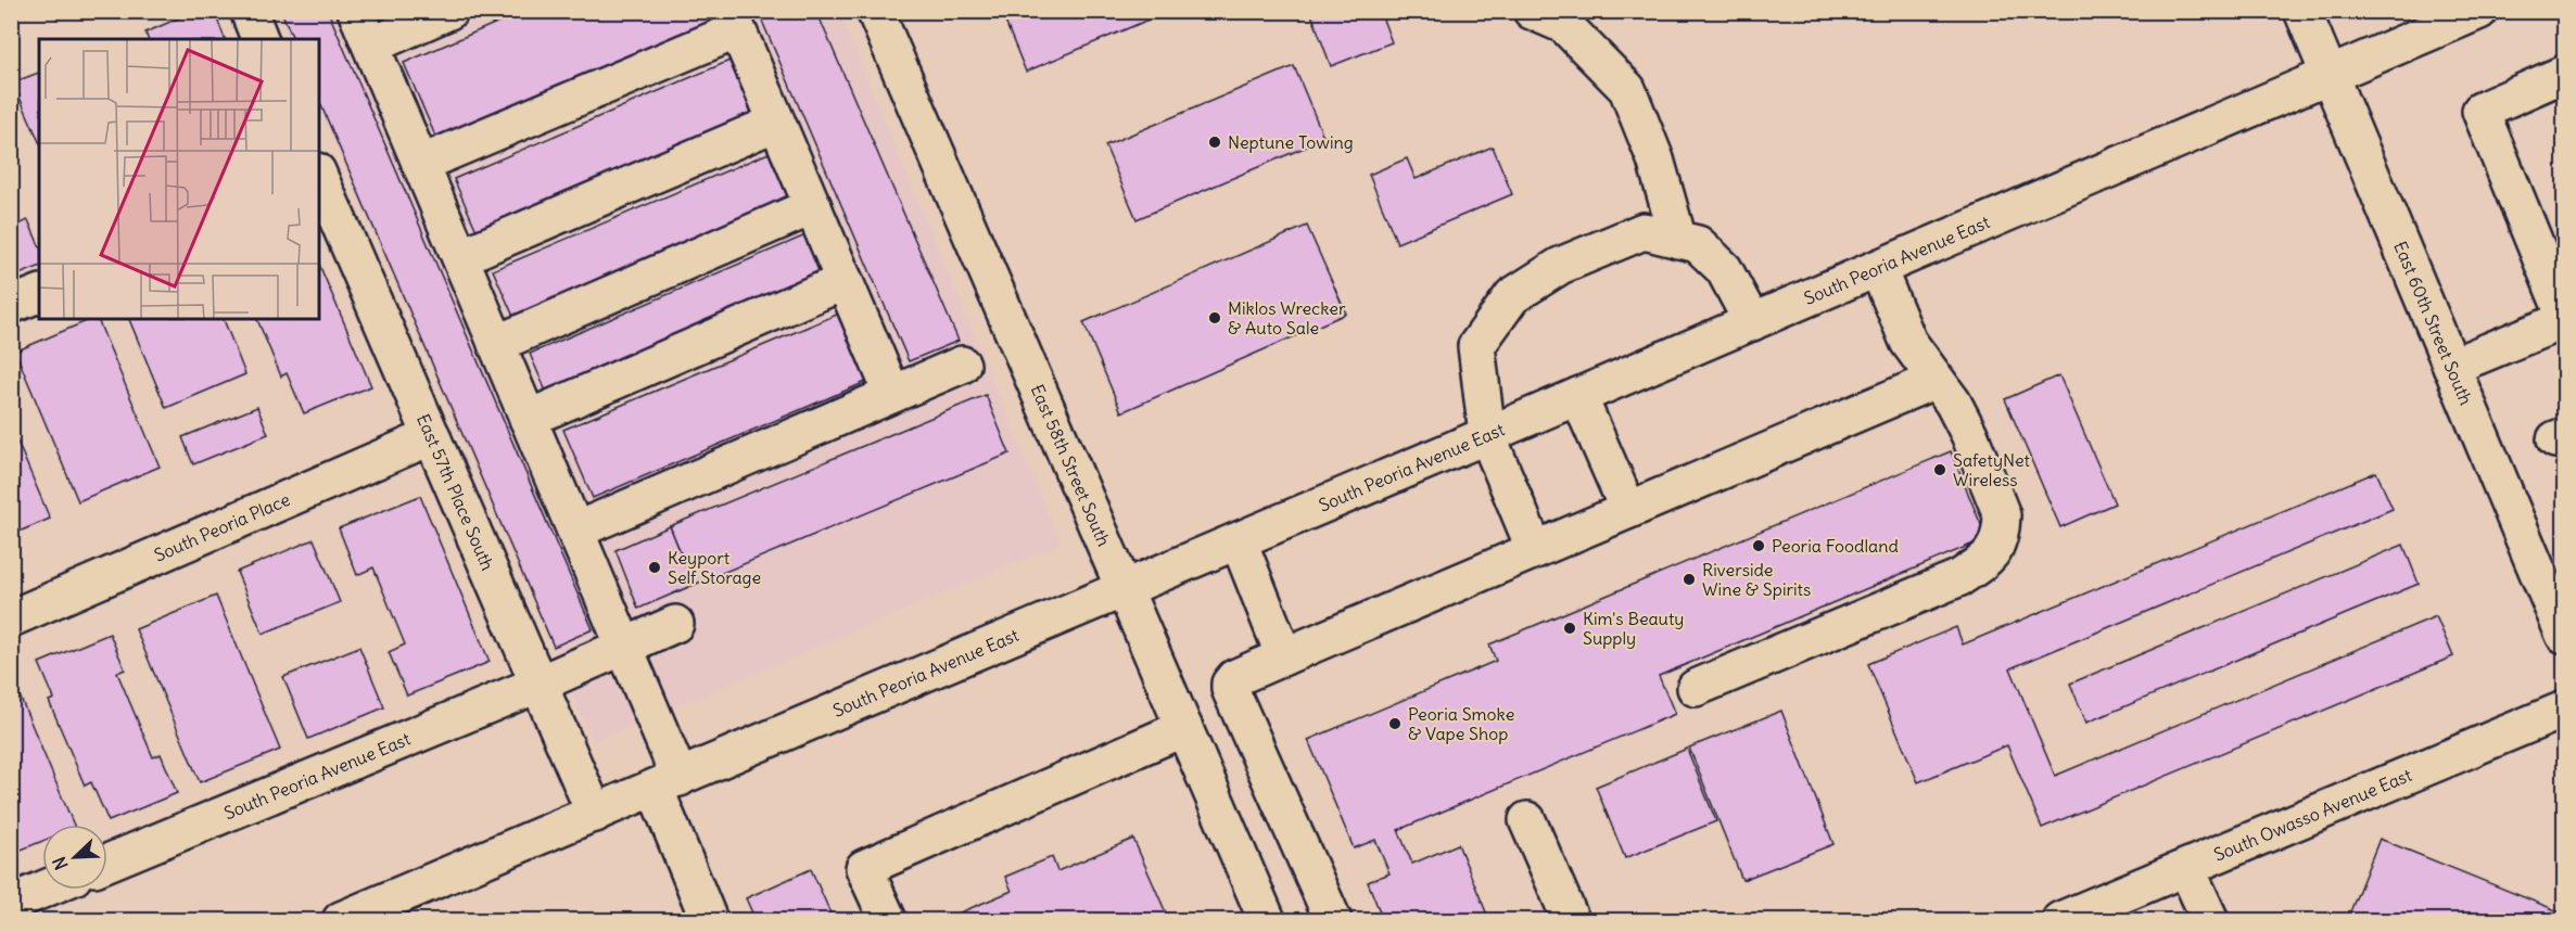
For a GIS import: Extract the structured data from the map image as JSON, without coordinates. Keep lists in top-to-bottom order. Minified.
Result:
{"streets":{"street":["South Peoria Avenue East","East 60th Street South","East 58th Street South","East 57th Place South","South Peoria Place","South Owasso Avenue East"]},"crossings":[["South Peoria Avenue East","East 60th Street South"],["South Peoria Avenue East","East 58th Street South"],["South Peoria Avenue East","East 57th Place South"],["East 57th Place South","South Peoria Place"]],"places":["Neptune Towing","Miklos Wrecker & Auto Sale","SafetyNet Wireless","Peoria Foodland","Keyport Self Storage","Riverside Wine & Spirits","Kim's Beauty Supply","Peoria Smoke & Vape Shop"],"north":"bottom left"}
